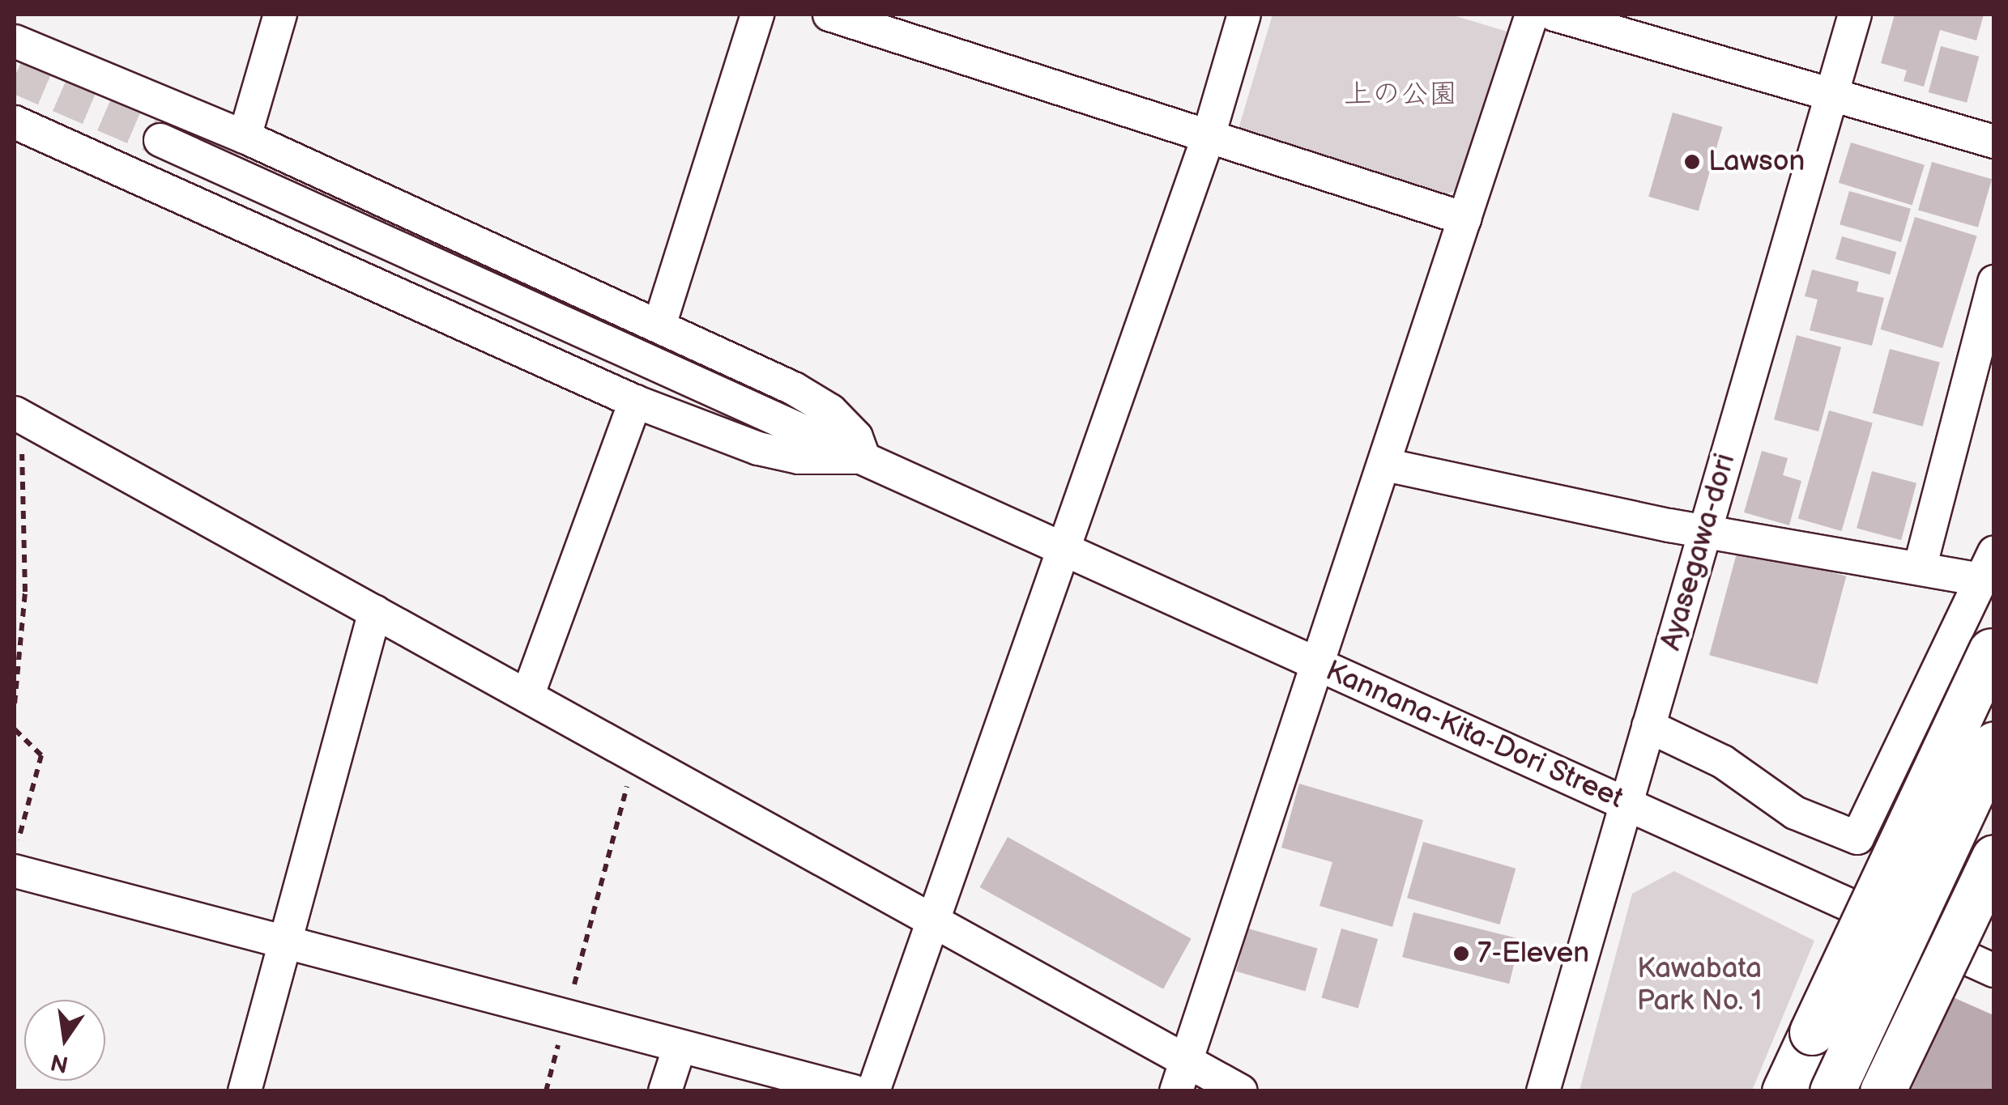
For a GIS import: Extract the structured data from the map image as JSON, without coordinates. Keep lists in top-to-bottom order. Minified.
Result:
{"streets":{"street":["Ayasegawa-dori","Kannana-Kita-Dori Street"]},"crossings":[["Ayasegawa-dori","Kannana-Kita-Dori Street"]],"parks":["上の公園","Kawabata Park No. 1"],"places":["Lawson","7-Eleven"],"north":"bottom"}
